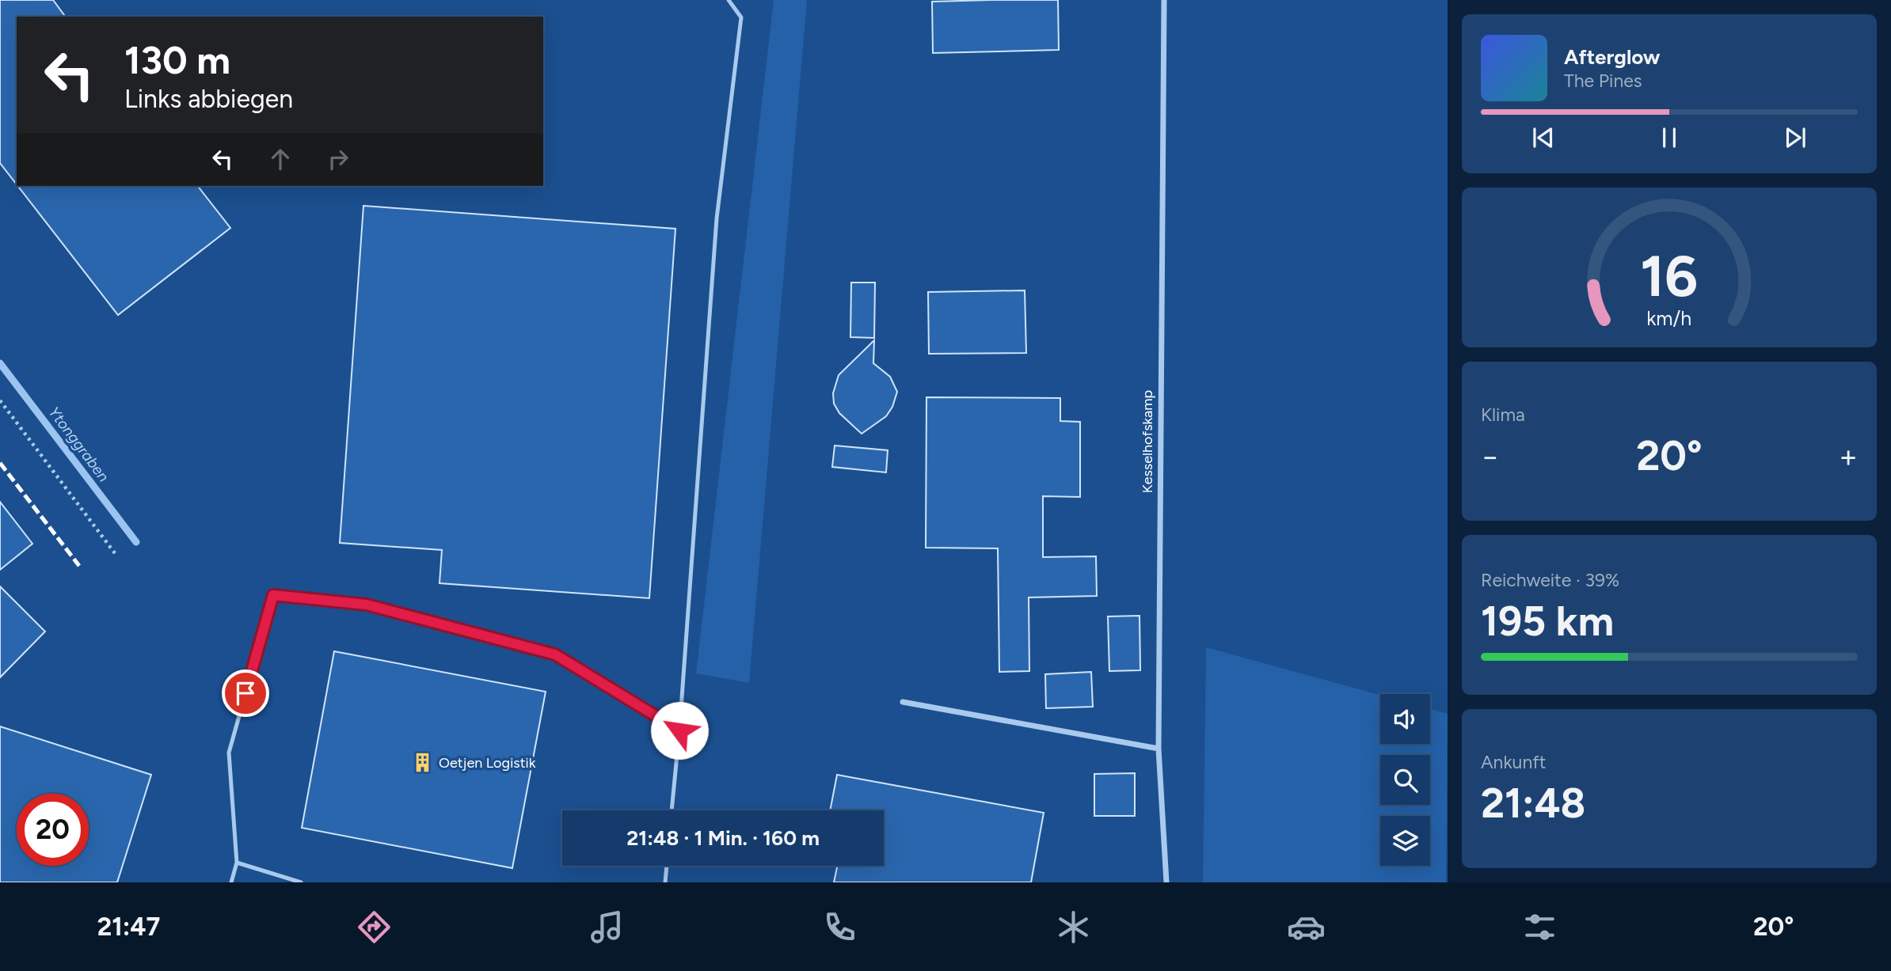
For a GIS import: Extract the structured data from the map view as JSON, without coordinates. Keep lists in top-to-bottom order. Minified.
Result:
{"streets":{"street":["Kesselhofskamp"]},"water":["Ytonggraben"],"places":{"building":["Oetjen Logistik"]},"page":{"turn":["130 m","Links abbiegen"],"song":["Afterglow","The Pines"],"tile":["Klima",["Reichweite · 39%","195 km"],["Ankunft","21:48"]],"heat":["−","20°","+"],"limit":"20","trip":"21:48 · 1 Min. · 160 m","tabs":["21:47","20°"],"gauge":["16","km/h"]}}
